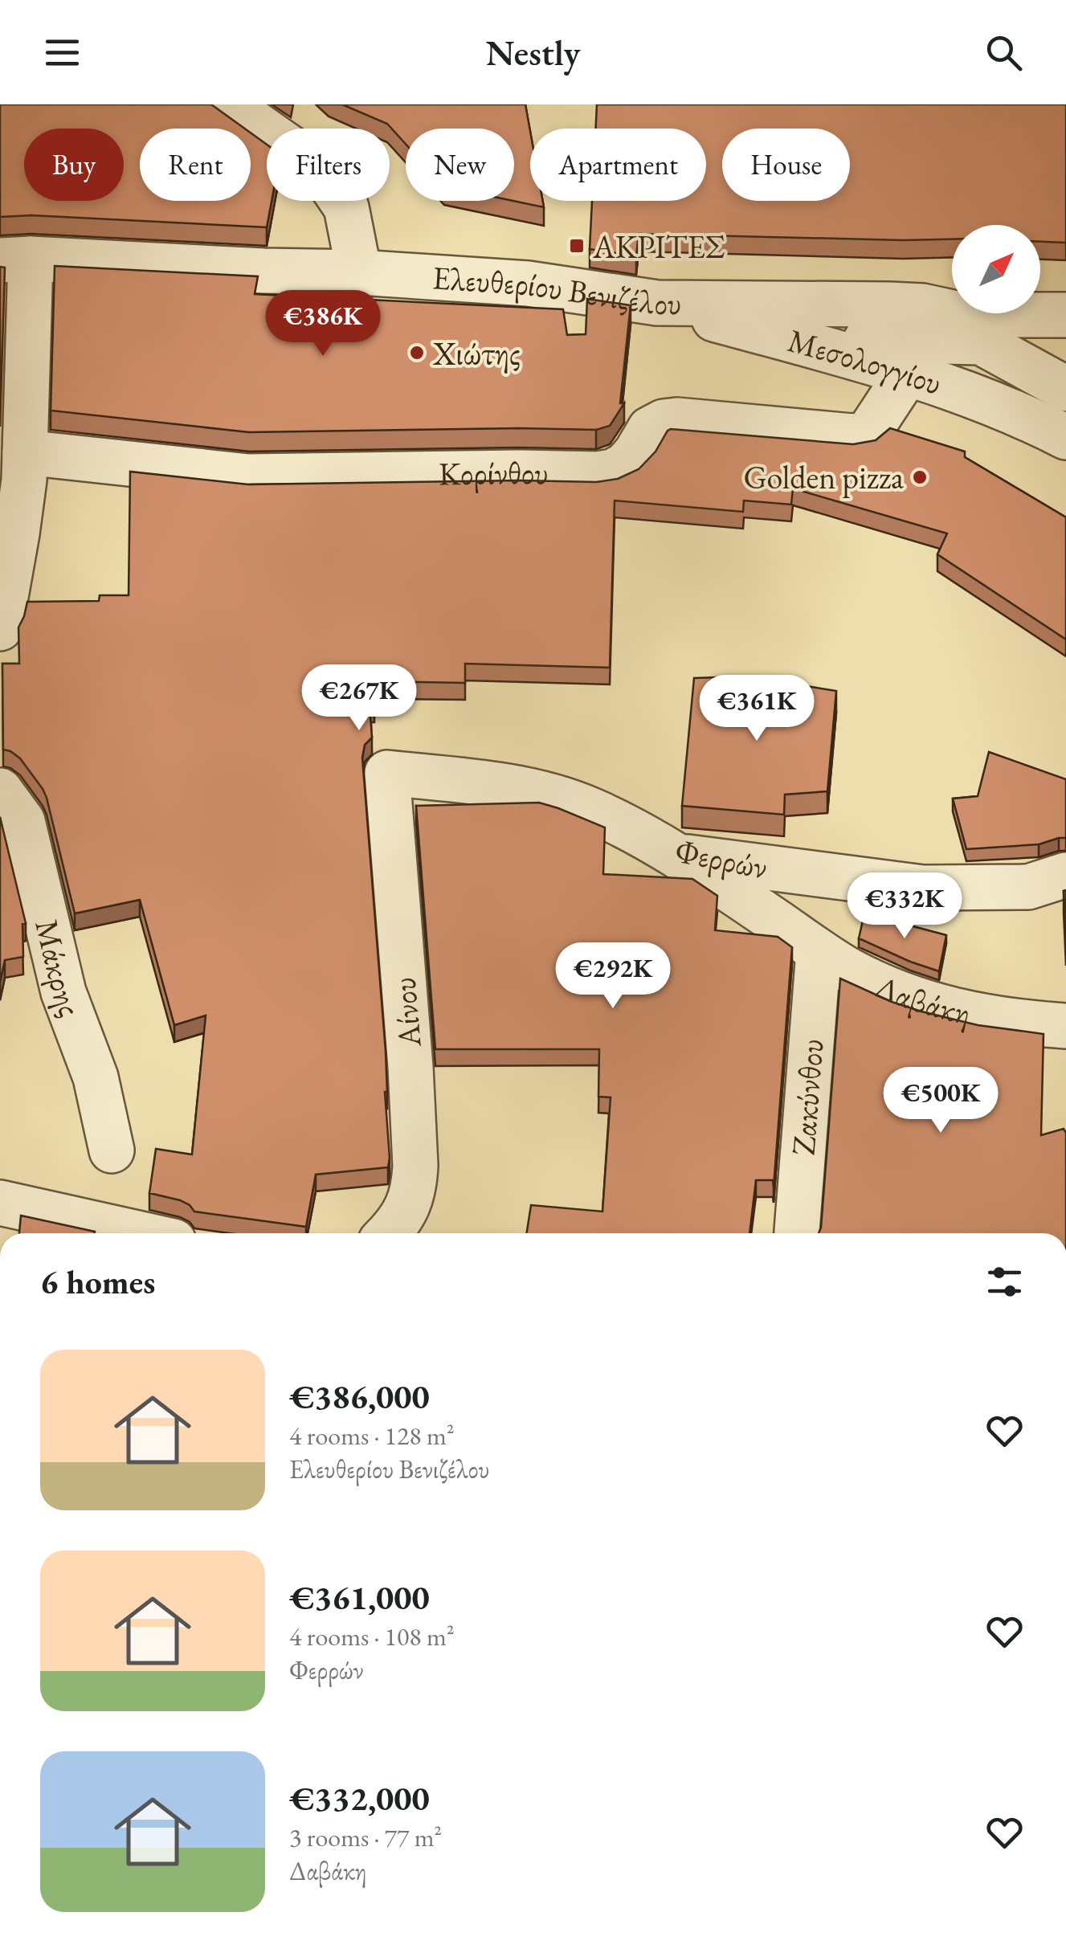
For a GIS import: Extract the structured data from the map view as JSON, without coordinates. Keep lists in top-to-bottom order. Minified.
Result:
{"streets":{"street":["Ελευθερίου Βενιζέλου","Μεσολογγίου","Κορίνθου","Φερρών","Μάκρης","Δαβάκη","Αίνου","Ζακύνθου"]},"crossings":[["Ελευθερίου Βενιζέλου","Μεσολογγίου"],["Μεσολογγίου","Κορίνθου"],["Φερρών","Δαβάκη"],["Φερρών","Αίνου"],["Δαβάκη","Ζακύνθου"]],"places":{"transit":["ΑΚΡΙΤΕΣ"],"other":["Χιώτης","Golden pizza"]},"north":"top right","page":{"header":"Nestly","chip":["Buy","Rent","Filters","New","Apartment","House"],"price":["€386K","€267K","€361K","€332K","€292K","€500K"],"heading":"6 homes","list":[{"name":"€386,000","note":"4 rooms · 128 m² · Ελευθερίου Βενιζέλου"},{"name":"€361,000","note":"4 rooms · 108 m² · Φερρών"},{"name":"€332,000","note":"3 rooms · 77 m² · Δαβάκη"}]}}
